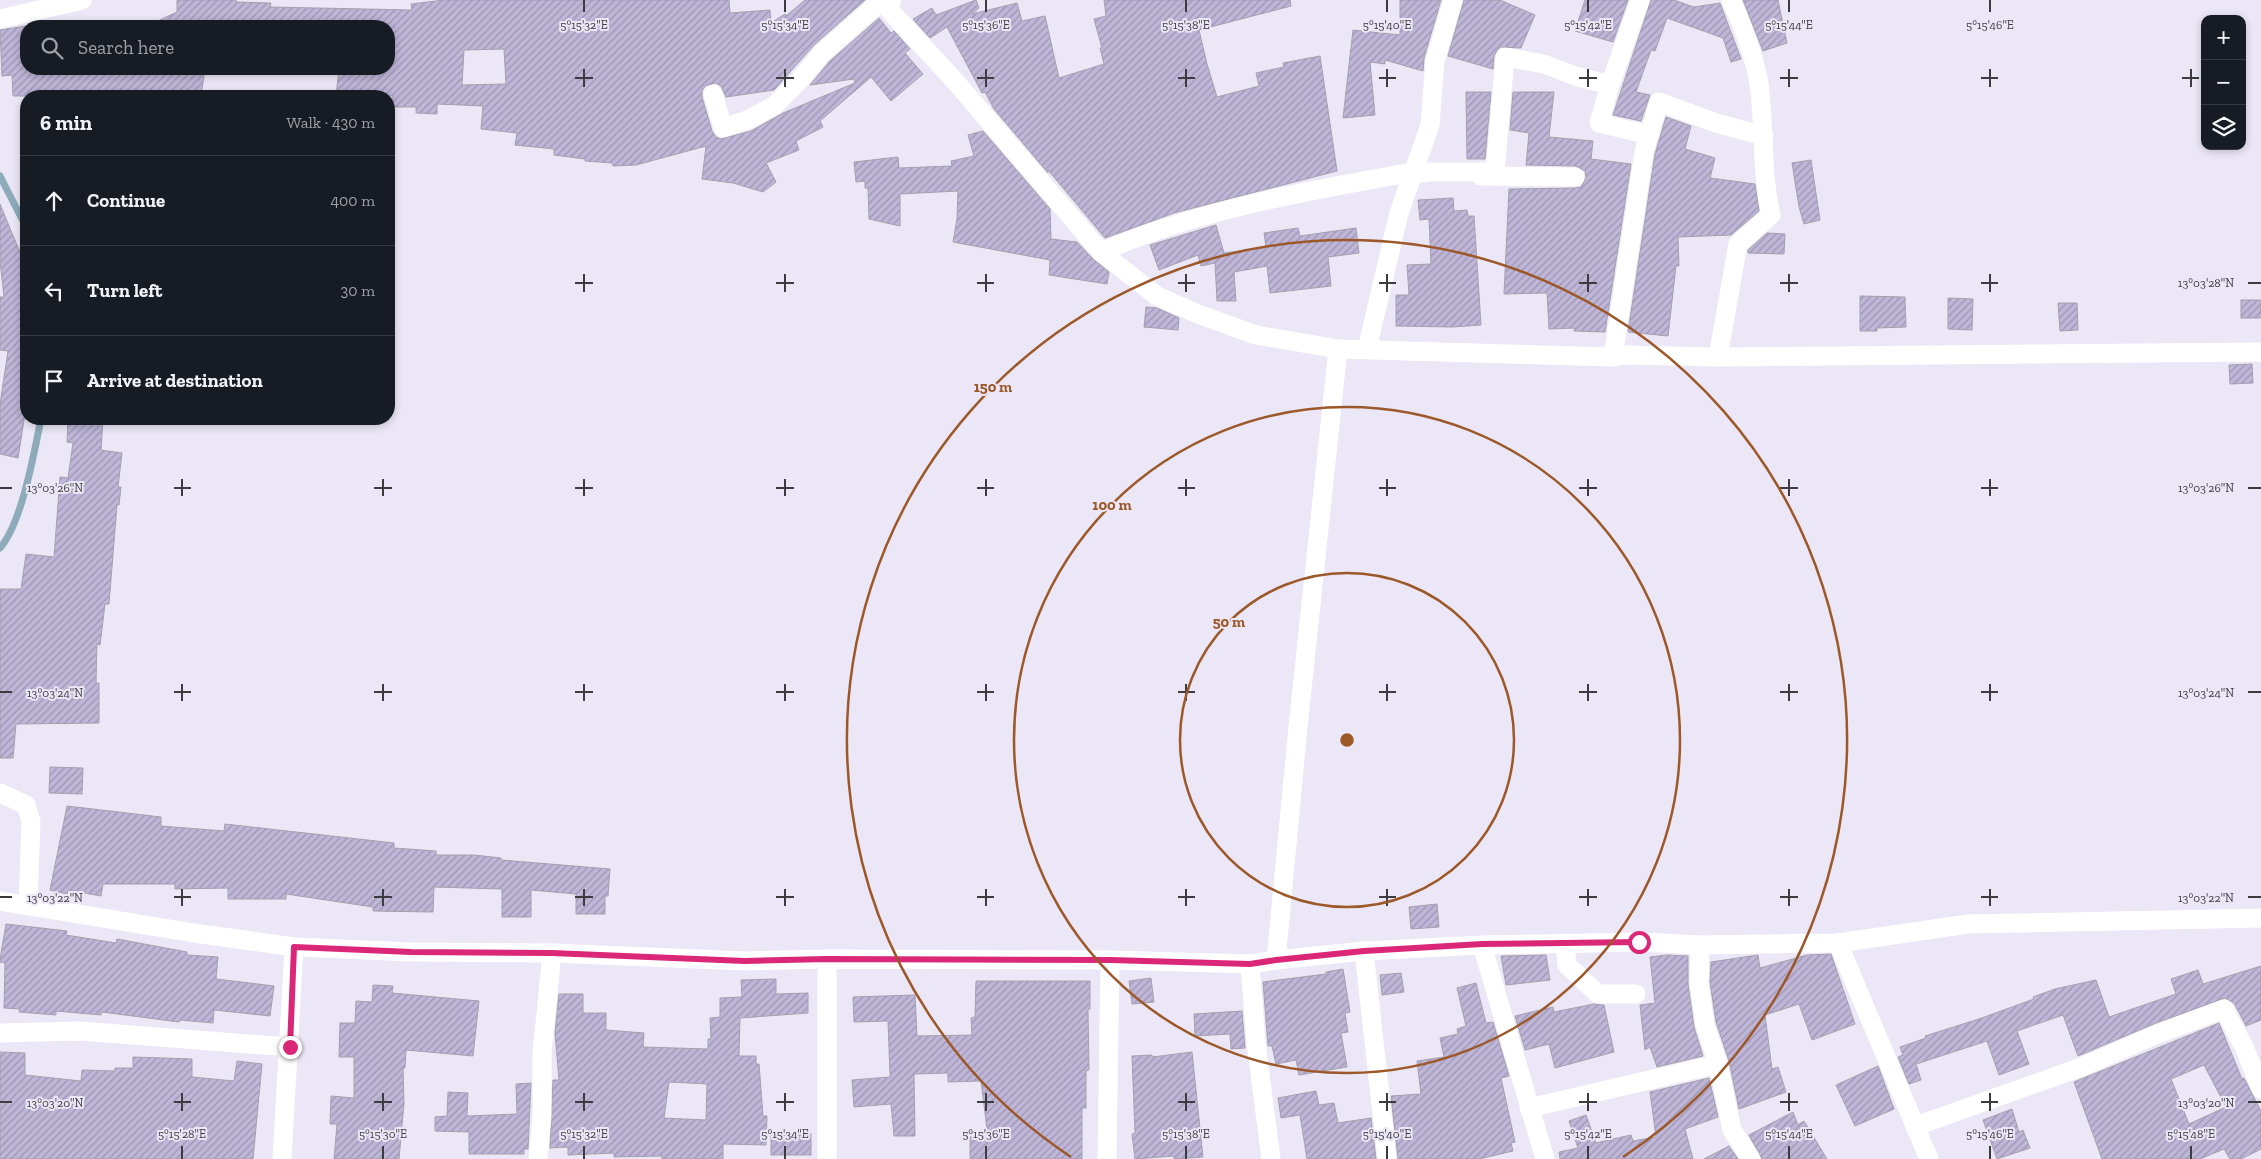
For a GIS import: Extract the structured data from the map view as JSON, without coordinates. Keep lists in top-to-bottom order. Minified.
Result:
{"page":{"map_buttons":["+","−"],"search":"Search here","heading":["6 min","Walk · 430 m"],"list":[["Continue","400 m"],["Turn left","30 m"],"Arrive at destination"]},"coordinates":["5°15'32\"E","5°15'34\"E","5°15'36\"E","5°15'38\"E","5°15'40\"E","5°15'42\"E","5°15'44\"E","5°15'46\"E","13°03'28\"N","13°03'26\"N","13°03'24\"N","13°03'22\"N","13°03'20\"N","5°15'28\"E","5°15'30\"E","5°15'48\"E"],"rings":["150 m","100 m","50 m"]}
